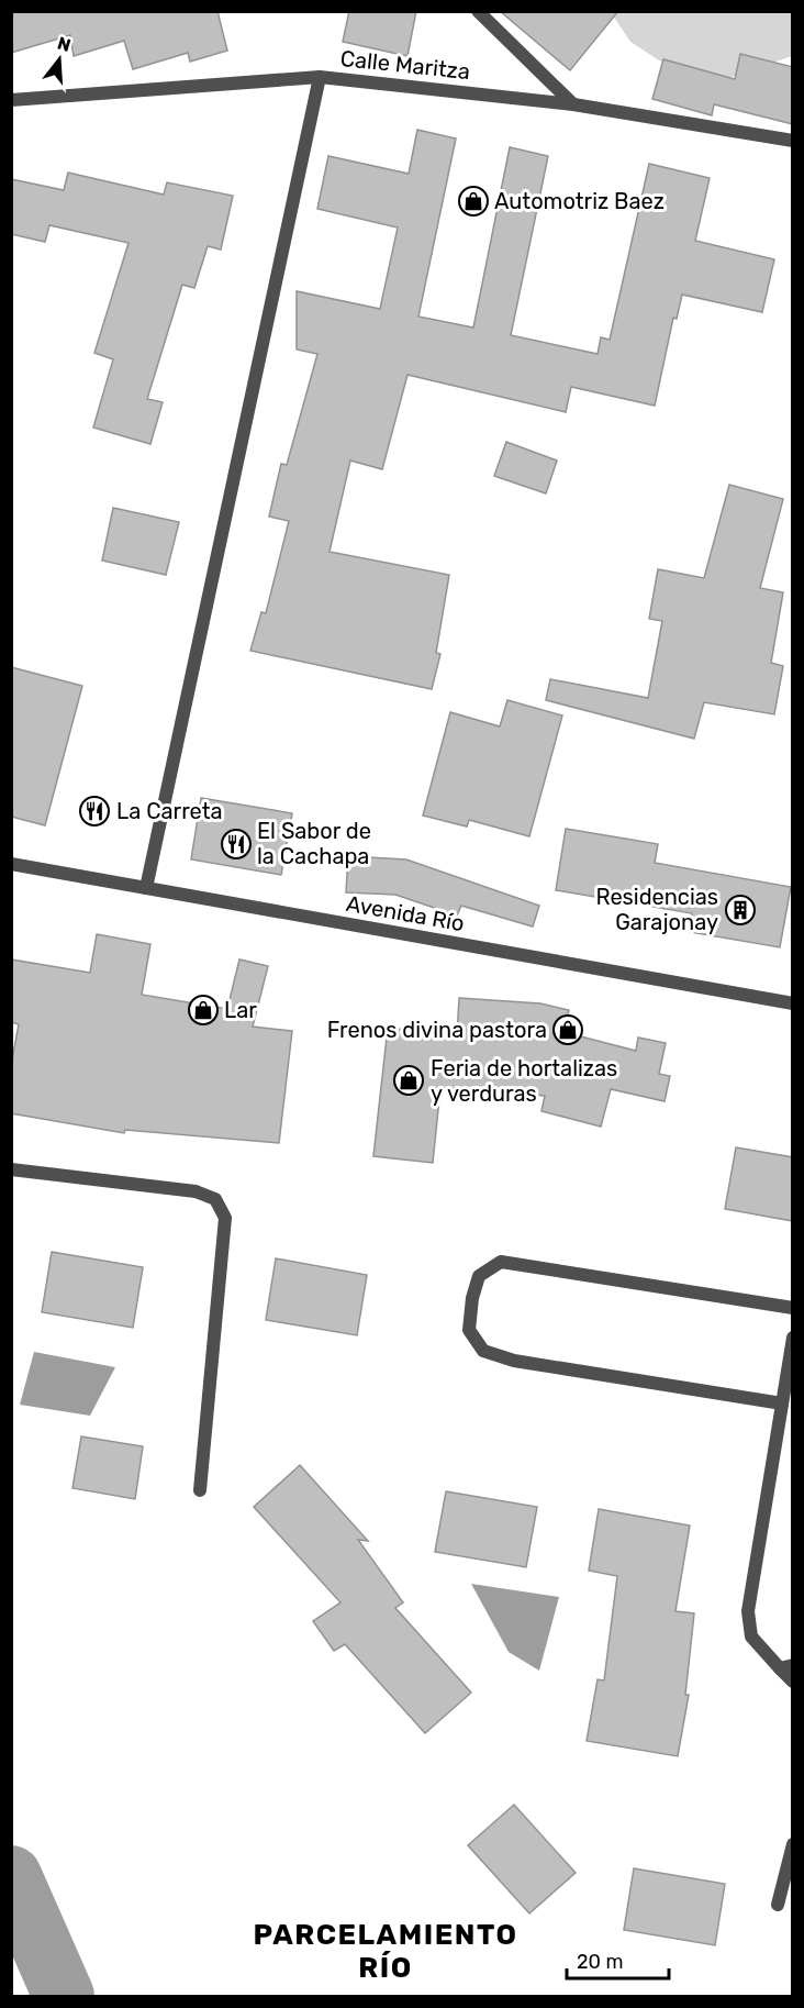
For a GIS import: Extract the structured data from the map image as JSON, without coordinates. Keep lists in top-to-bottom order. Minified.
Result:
{"streets":{"street":["Calle Maritza","Avenida Río"]},"districts":["PARCELAMIENTO RÍO"],"places":{"shop":["Automotriz Baez","Lar","Frenos divina pastora","Feria de hortalizas y verduras"],"restaurant":["La Carreta","El Sabor de la Cachapa"],"building":["Residencias Garajonay"]},"scale_bar":"20 m","north":"top"}
